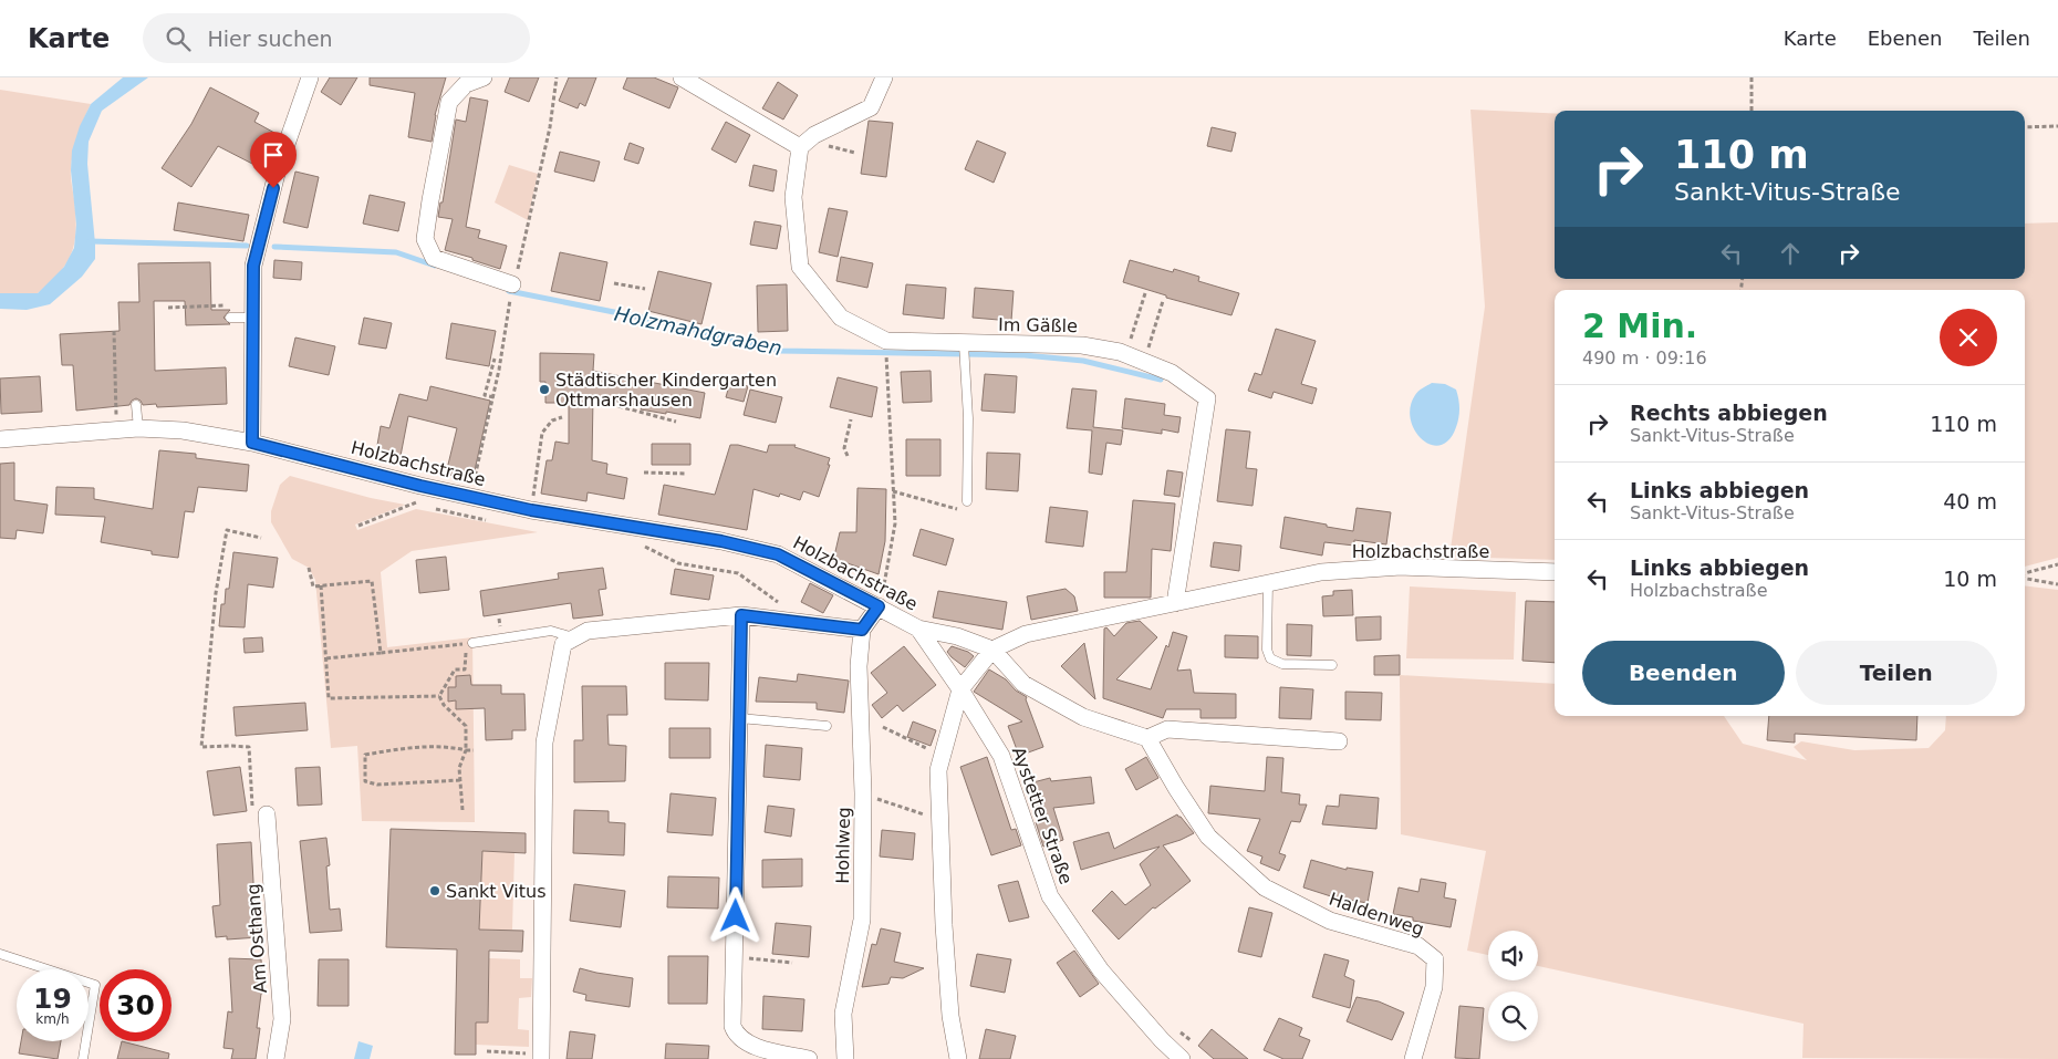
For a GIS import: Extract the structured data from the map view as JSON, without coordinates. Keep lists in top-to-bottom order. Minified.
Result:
{"streets":{"street":["Im Gäßle","Holzbachstraße","Aystetter Straße","Hohlweg","Haldenweg","Am Osthang"]},"crossings":[["Im Gäßle","Holzbachstraße"],["Holzbachstraße","Aystetter Straße"]],"water":["Holzmahdgraben"],"places":["Städtischer Kindergarten Ottmarshausen","Sankt Vitus"],"page":{"header":"Karte","search":"Hier suchen","nav":["Karte","Ebenen","Teilen"],"turn":["110 m","Sankt-Vitus-Straße"],"heading":["2 Min.","490 m · 09:16"],"list":[{"name":"Rechts abbiegen","note":"Sankt-Vitus-Straße","value":"110 m"},{"name":"Links abbiegen","note":"Sankt-Vitus-Straße","value":"40 m"},{"name":"Links abbiegen","note":"Holzbachstraße","value":"10 m"}],"buttons":["Beenden","Teilen"],"speed":"19 km/h","limit":"30"}}
